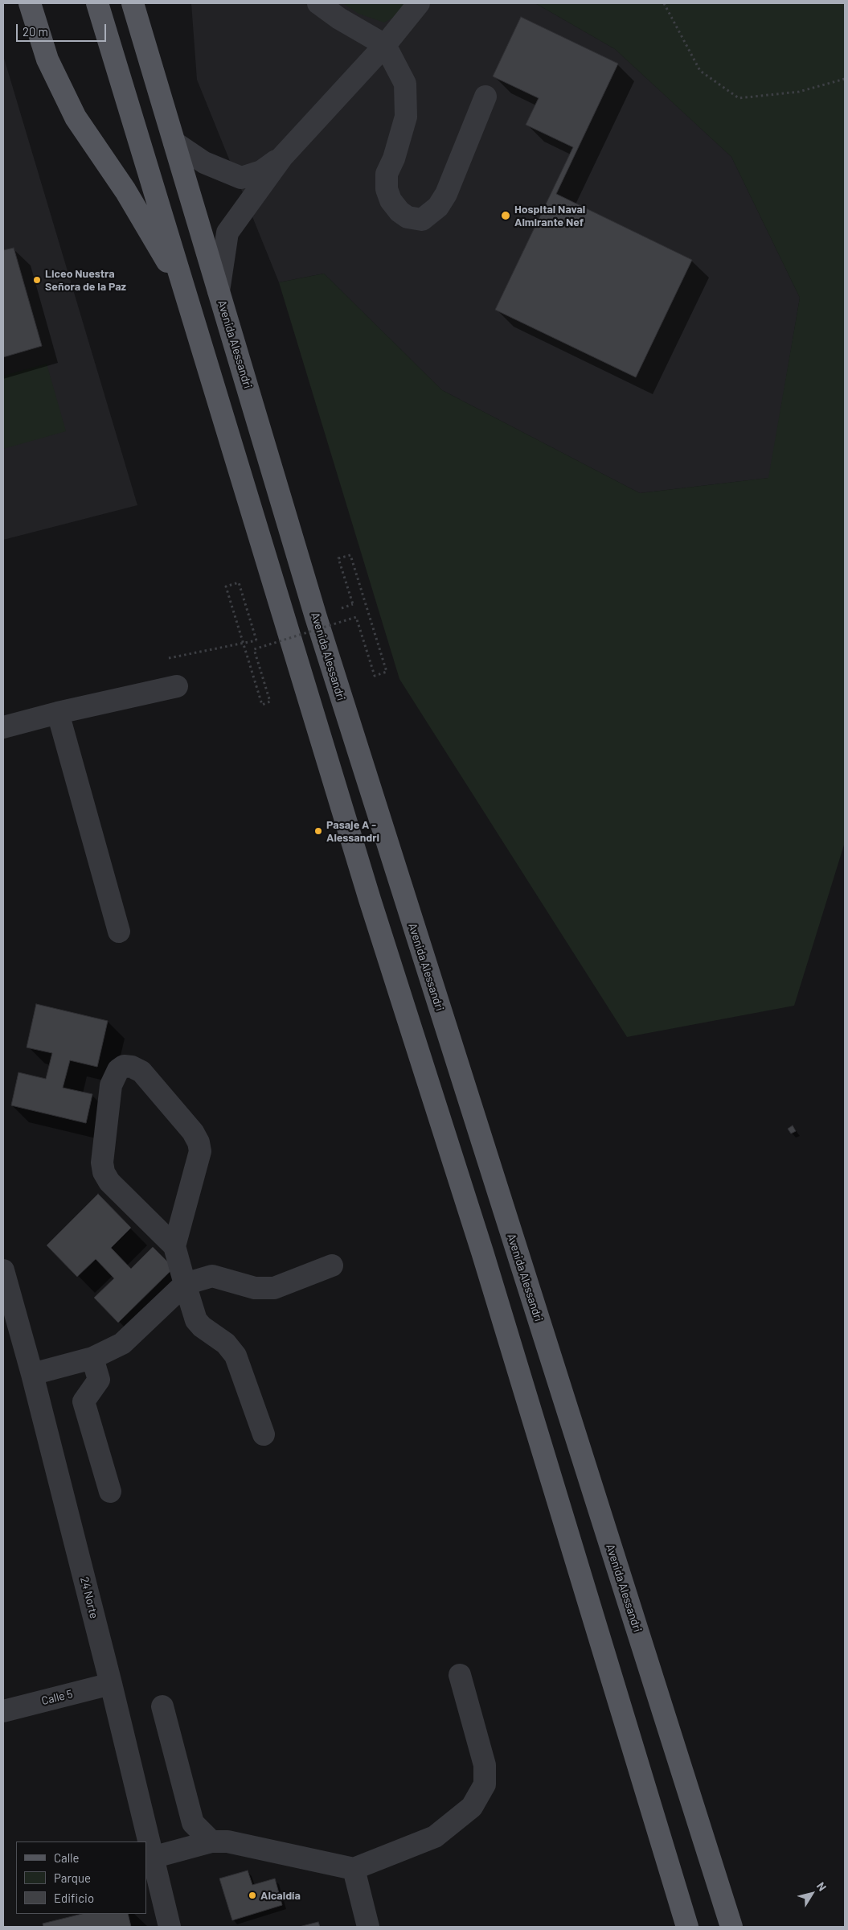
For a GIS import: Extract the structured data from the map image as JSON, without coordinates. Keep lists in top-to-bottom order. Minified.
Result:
{"streets":{"main road":["Avenida Alessandri"],"street":["24 Norte","Calle 5"]},"crossings":[["24 Norte","Calle 5"]],"places":["Hospital Naval Almirante Nef","Liceo Nuestra Señora de la Paz","Pasaje A - Alessandri","Alcaldía"],"legend":["Calle","Parque","Edificio"],"scale_bar":"20 m","north":"top right"}
